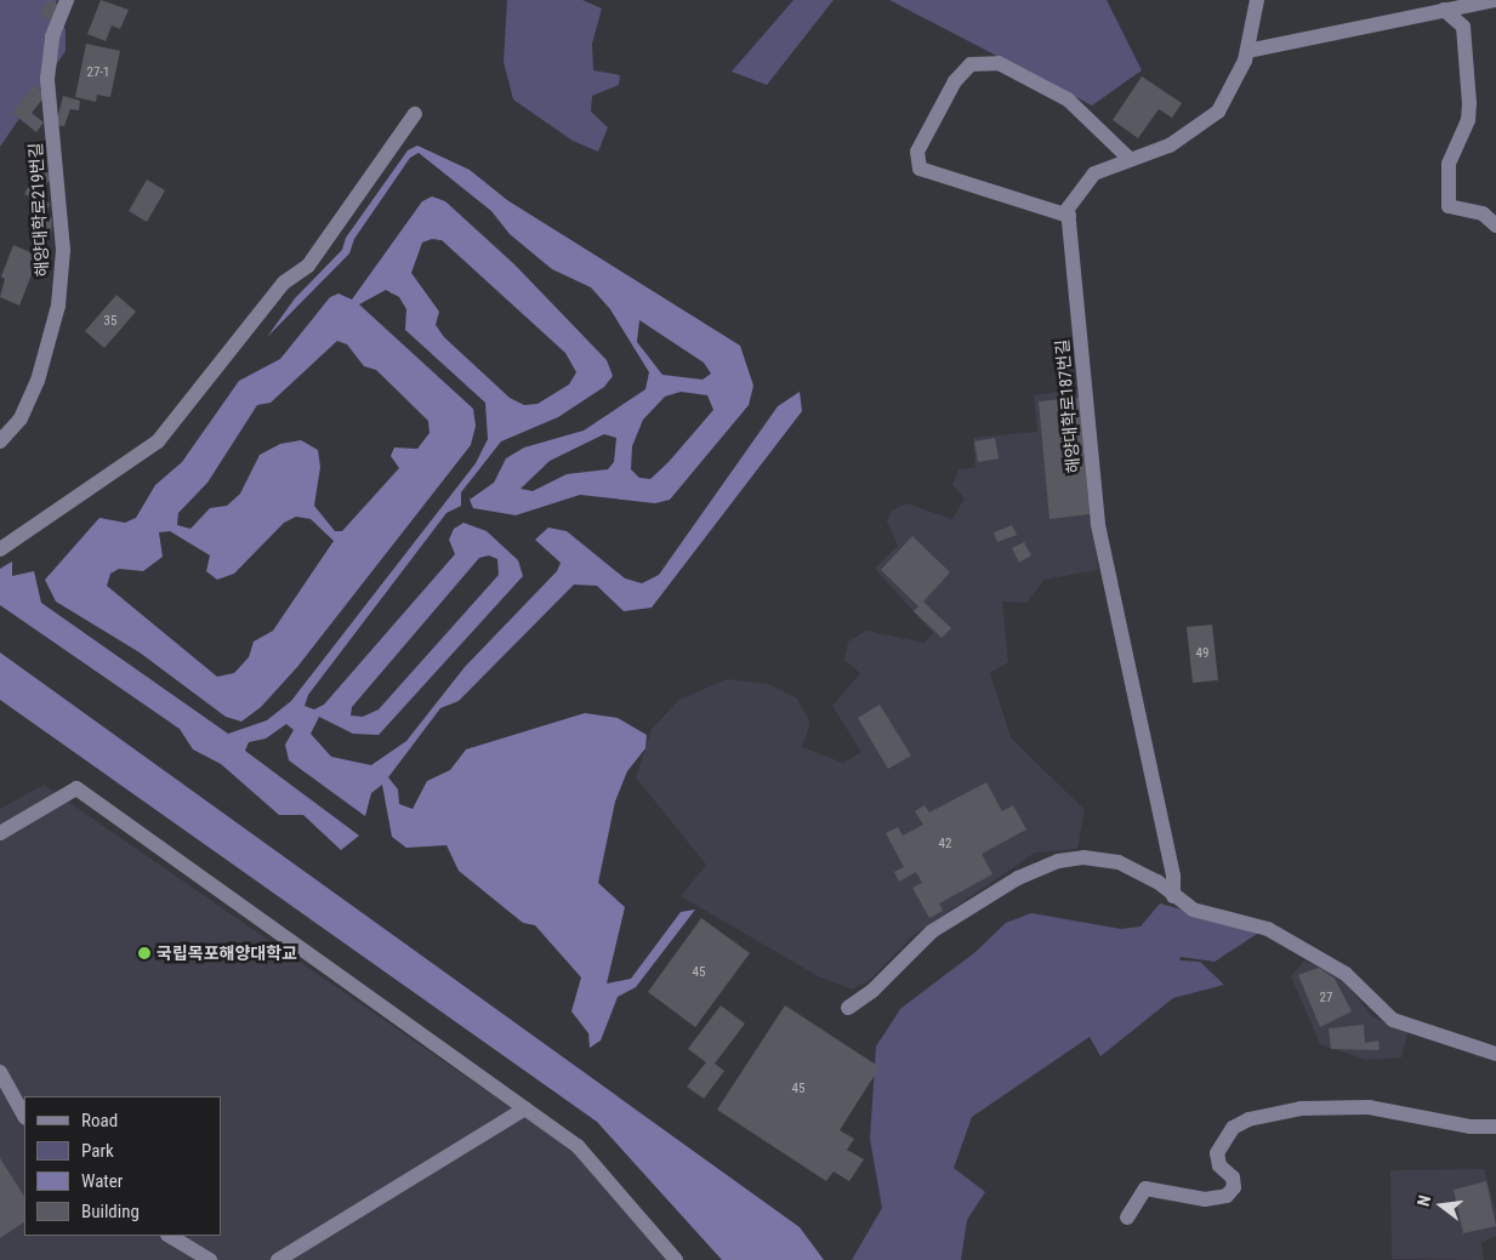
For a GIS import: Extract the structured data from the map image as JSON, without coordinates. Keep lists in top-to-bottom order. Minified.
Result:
{"streets":{"street":["해양대학로219번길","해양대학로187번길"]},"places":["국립목포해양대학교"],"house_numbers":["27-1","35","49","42","45","27","45"],"legend":["Road","Park","Water","Building"],"north":"left"}
